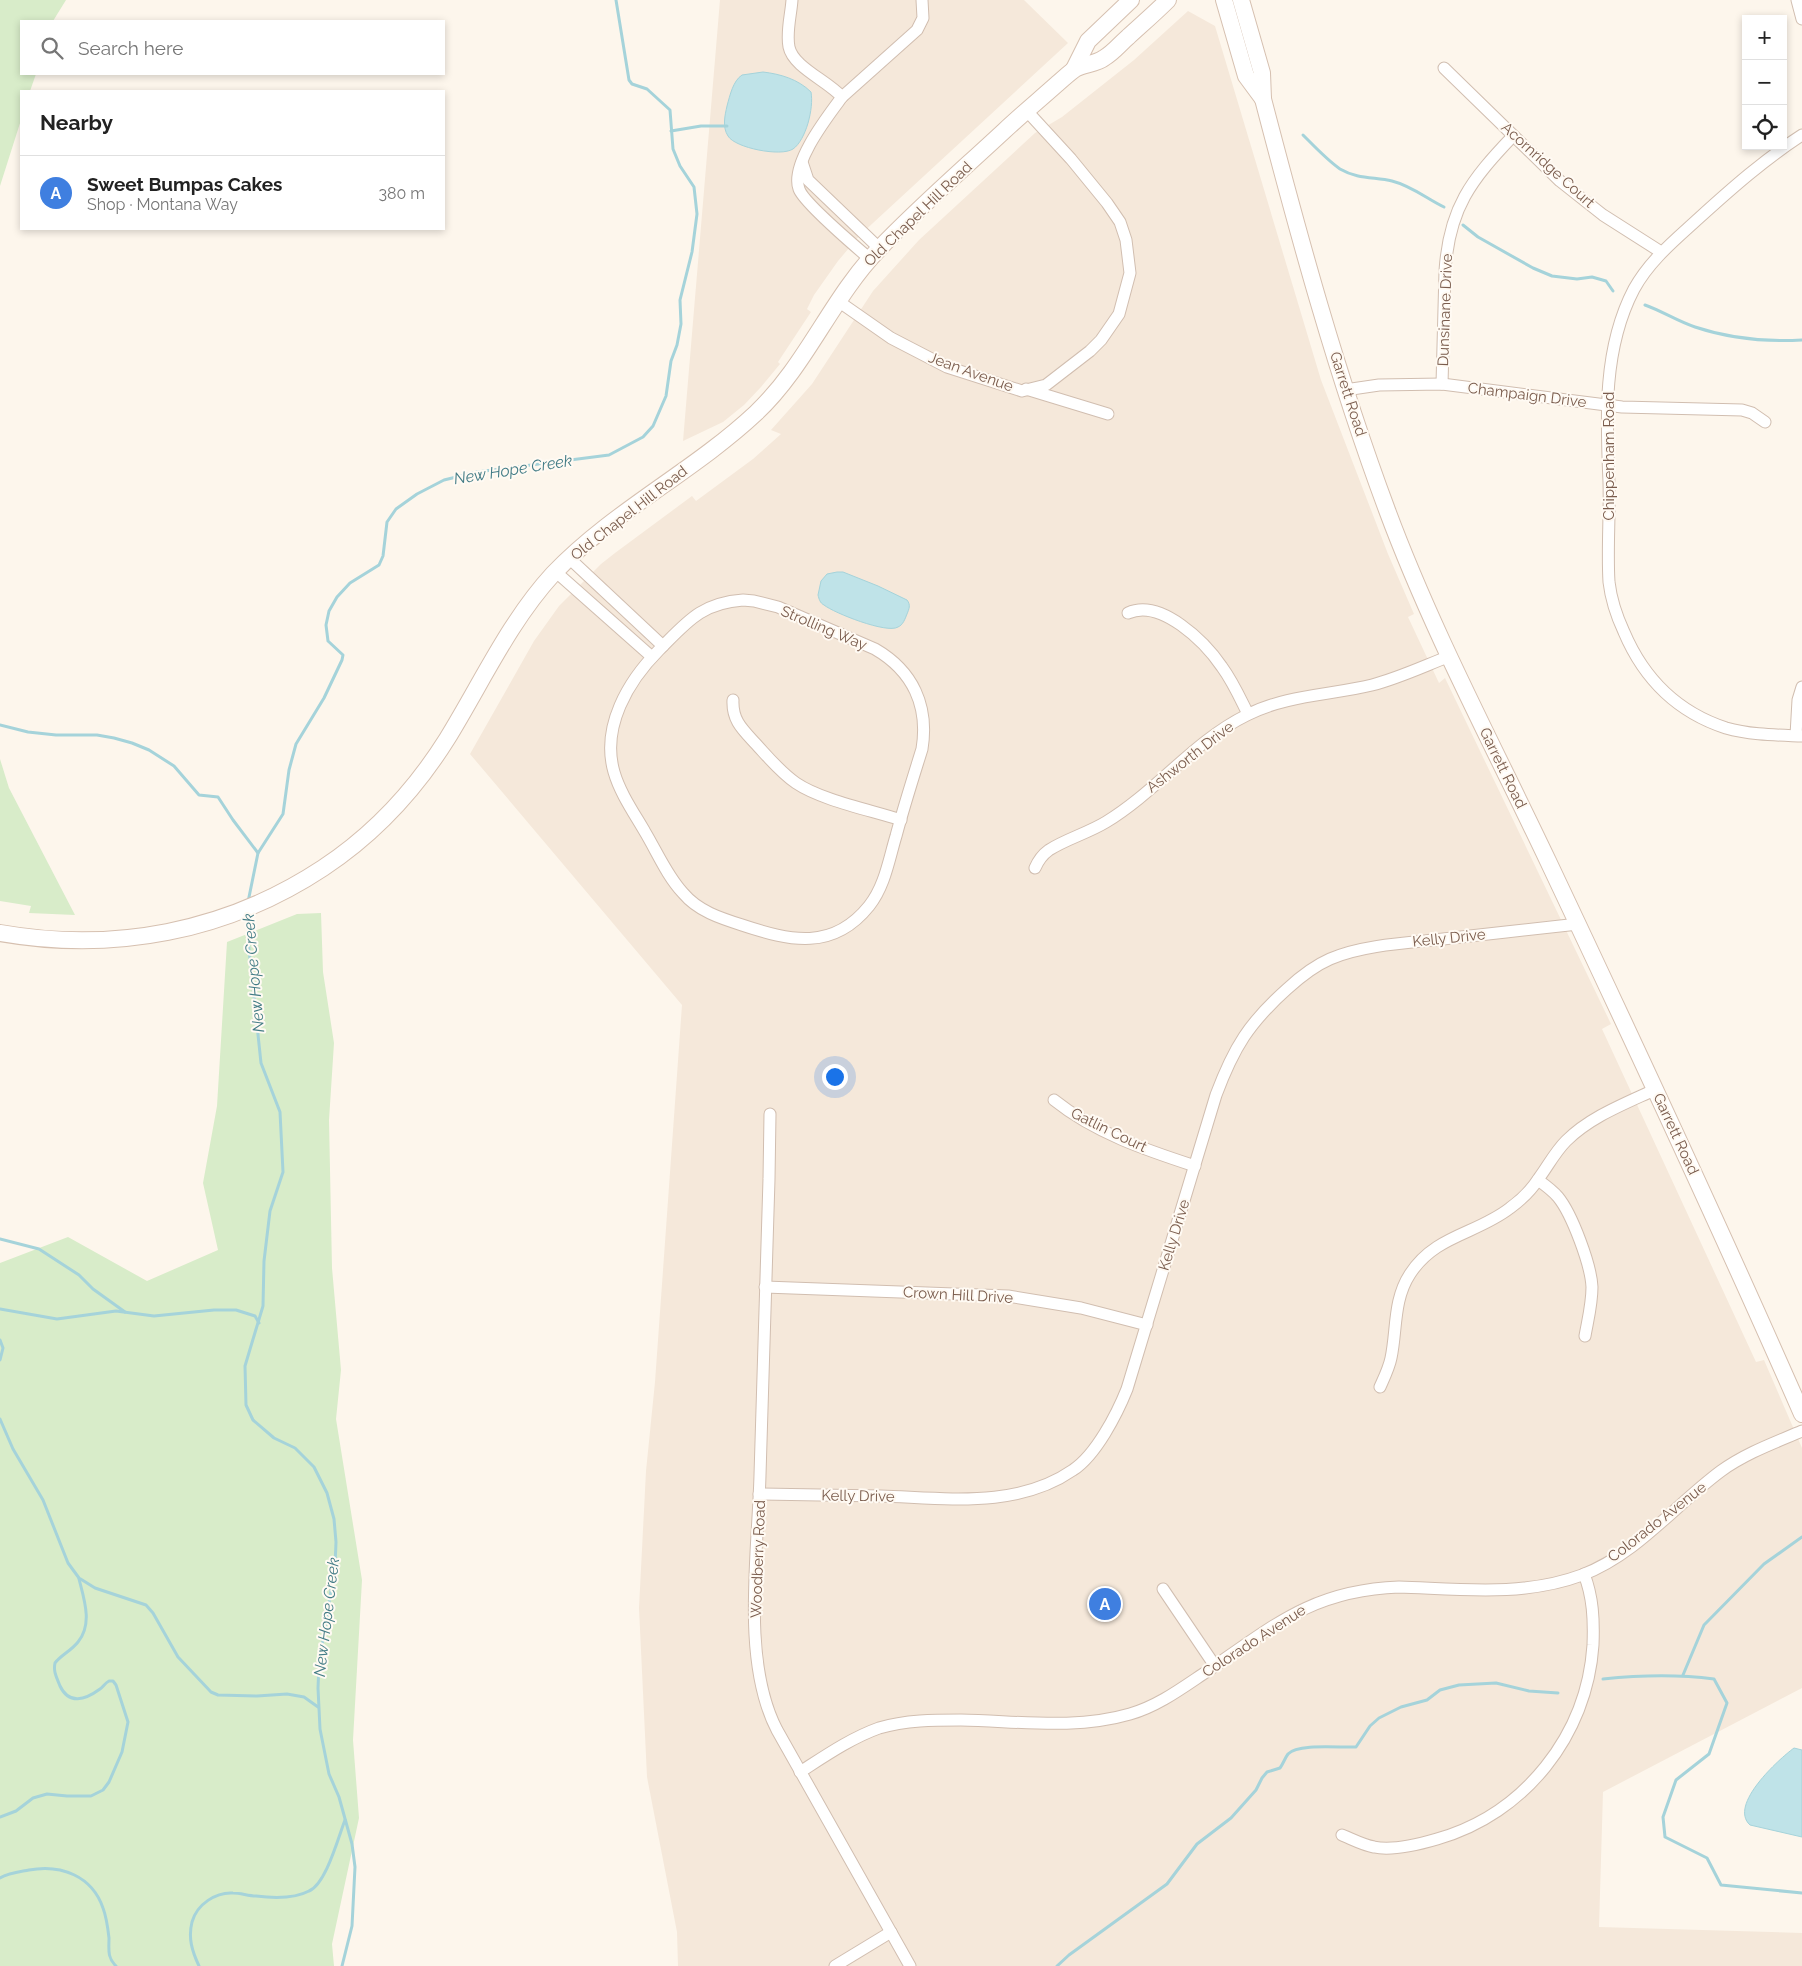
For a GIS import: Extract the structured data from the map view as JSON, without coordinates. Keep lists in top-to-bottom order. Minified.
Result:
{"streets":{"main road":["Old Chapel Hill Road","Garrett Road"],"street":["Acornridge Court","Dunsinane Drive","Jean Avenue","Champaign Drive","Chippenham Road","Strolling Way","Ashworth Drive","Kelly Drive","Gatlin Court","Crown Hill Drive","Colorado Avenue","Woodberry Road"]},"crossings":[["Acornridge Court","Dunsinane Drive"],["Acornridge Court","Chippenham Road"],["Old Chapel Hill Road","Jean Avenue"],["Dunsinane Drive","Champaign Drive"],["Garrett Road","Champaign Drive"],["Garrett Road","Ashworth Drive"],["Garrett Road","Kelly Drive"],["Champaign Drive","Chippenham Road"],["Kelly Drive","Gatlin Court"],["Kelly Drive","Crown Hill Drive"],["Kelly Drive","Woodberry Road"],["Crown Hill Drive","Woodberry Road"],["Colorado Avenue","Woodberry Road"]],"water":["New Hope Creek"],"page":{"map_buttons":["+","−"],"search":"Search here","heading":"Nearby","list":[{"mark":"A","name":"Sweet Bumpas Cakes","note":"Shop · Montana Way","value":"380 m"}],"pins":"A"}}
